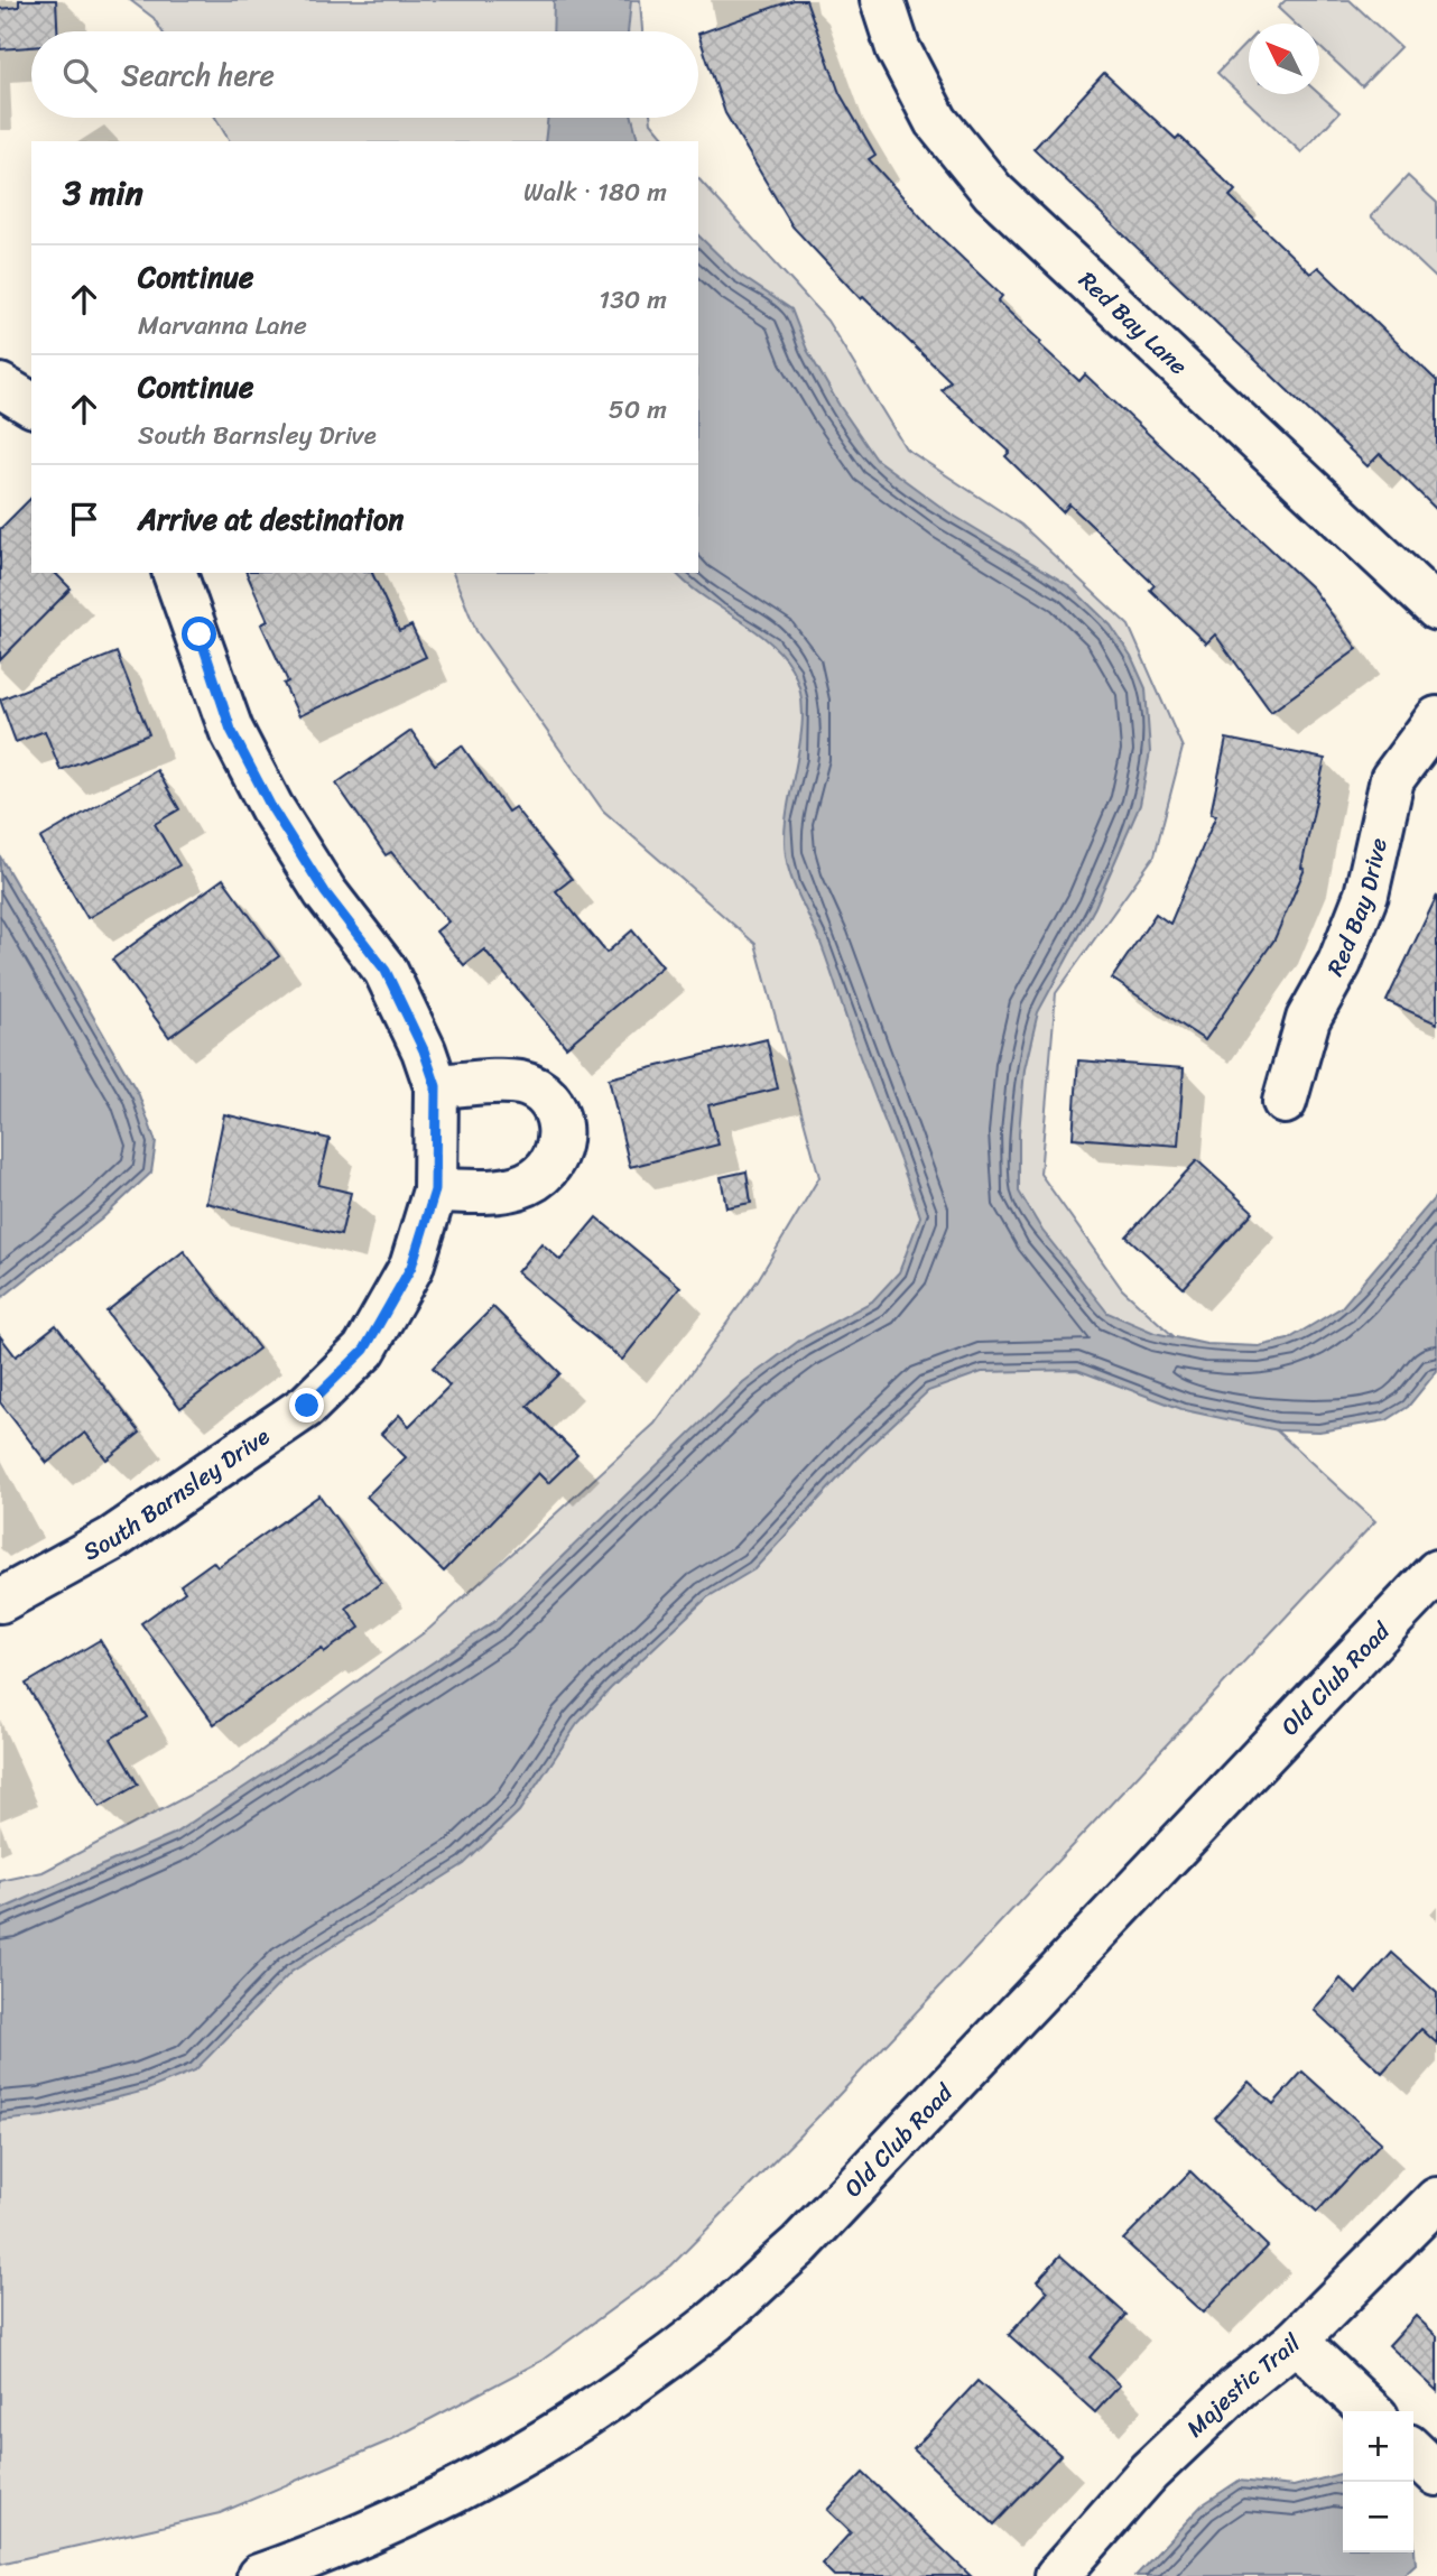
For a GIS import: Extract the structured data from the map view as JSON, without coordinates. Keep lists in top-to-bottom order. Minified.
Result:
{"streets":{"street":["Red Bay Lane","Red Bay Drive","South Barnsley Drive","Old Club Road","Majestic Trail"]},"north":"top left","page":{"search":"Search here","heading":["3 min","Walk · 180 m"],"list":[["Continue","Marvanna Lane","130 m"],["Continue","South Barnsley Drive","50 m"],"Arrive at destination"],"map_buttons":["+","−"]}}
